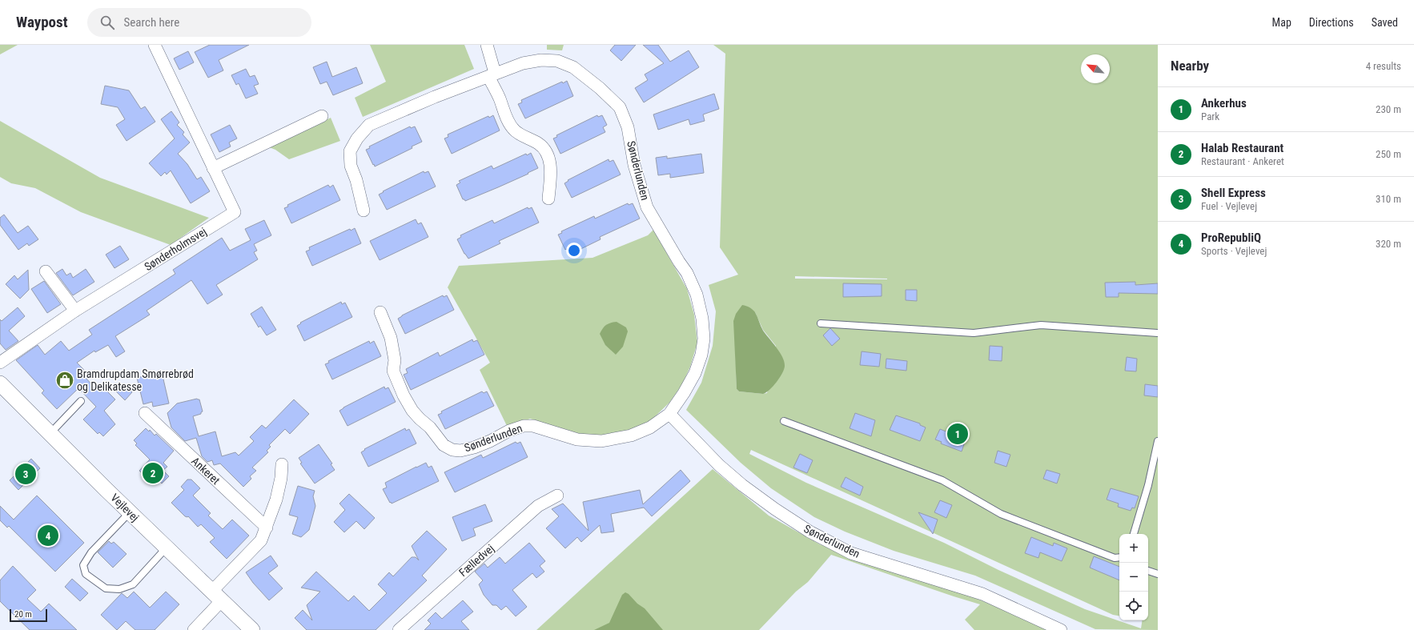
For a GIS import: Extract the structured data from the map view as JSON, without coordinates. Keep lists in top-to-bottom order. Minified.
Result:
{"streets":{"street":["Sønderlunden","Sønderholmsvej","Ankeret","Vejlevej","Fælledvej"]},"places":{"shop":["Bramdrupdam Smørrebrød og Delikatesse"]},"scale_bar":"20 m","north":"top left","page":{"header":"Waypost","search":"Search here","nav":["Map","Directions","Saved"],"heading":["Nearby","4 results"],"list":[{"mark":"1","name":"Ankerhus","note":"Park","value":"230 m"},{"mark":"2","name":"Halab Restaurant","note":"Restaurant · Ankeret","value":"250 m"},{"mark":"3","name":"Shell Express","note":"Fuel · Vejlevej","value":"310 m"},{"mark":"4","name":"ProRepubliQ","note":"Sports · Vejlevej","value":"320 m"}],"pins":["1","2","3","4"],"map_buttons":["+","−"],"scale":"20 m"}}
